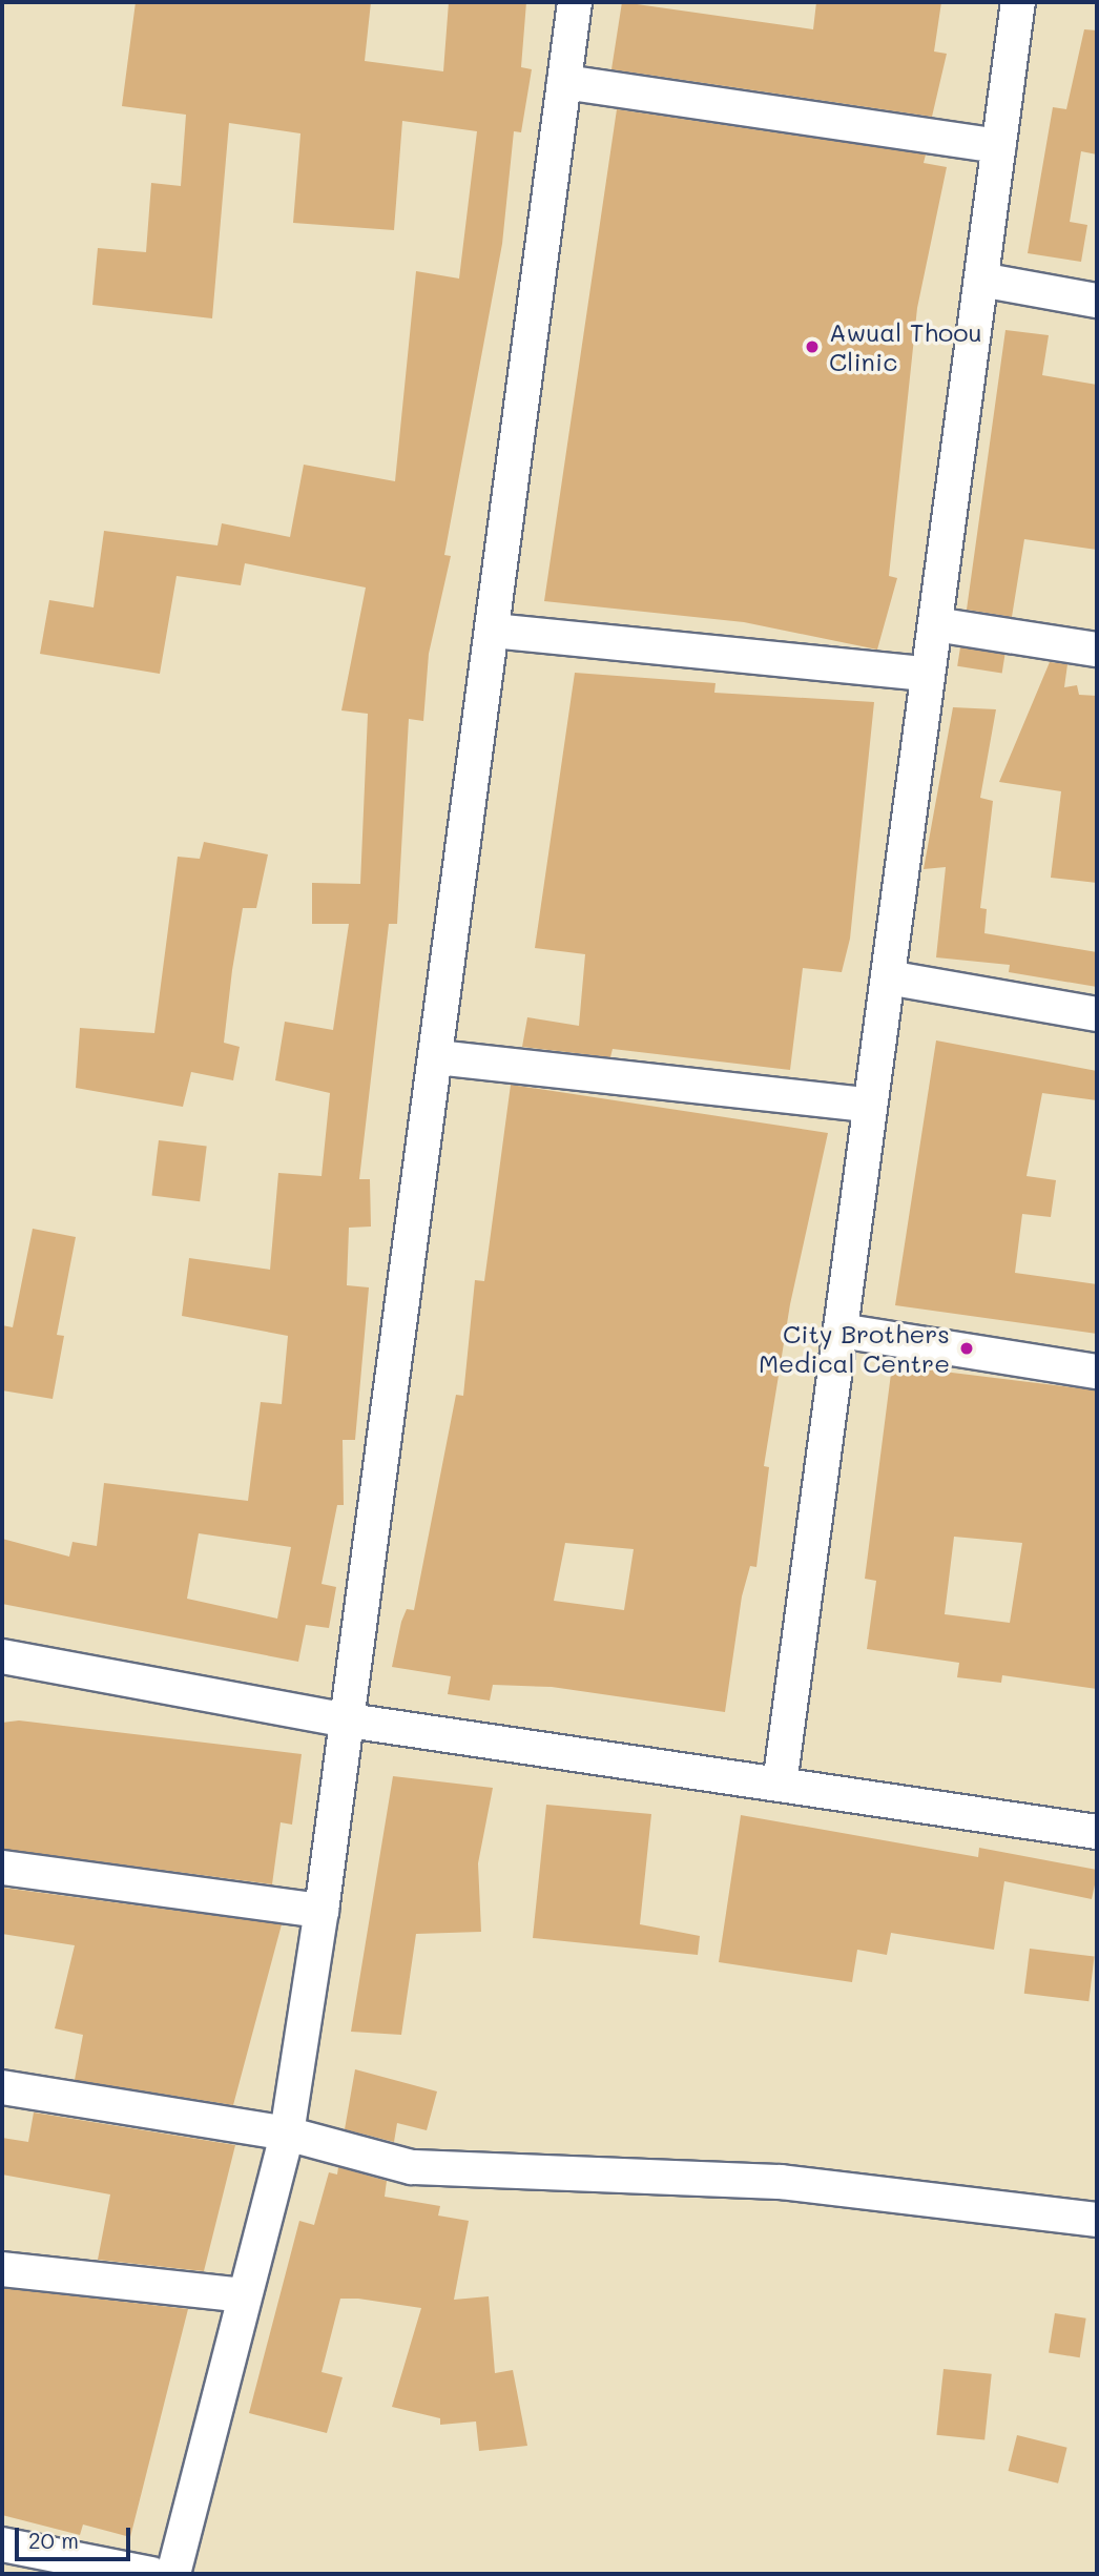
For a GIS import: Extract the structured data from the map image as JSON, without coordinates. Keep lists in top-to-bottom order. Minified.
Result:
{"places":["Awual Thoou Clinic","City Brothers Medical Centre"],"scale_bar":"20 m"}
